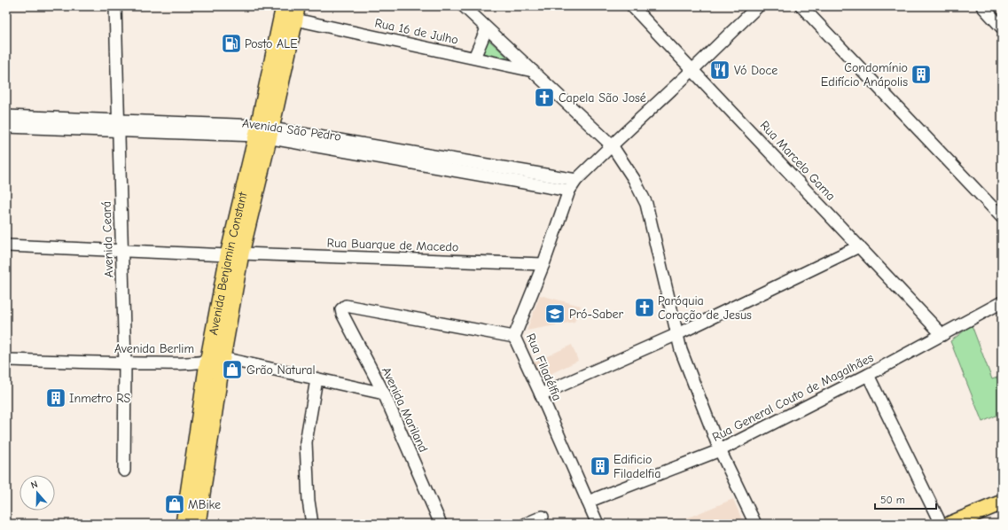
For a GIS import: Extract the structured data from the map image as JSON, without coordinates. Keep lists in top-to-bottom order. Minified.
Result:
{"streets":{"main road":["Avenida Benjamin Constant"],"street":["Rua 16 de Julho","Avenida São Pedro","Rua Marcelo Gama","Avenida Ceará","Rua Buarque de Macedo","Avenida Berlim","Rua Filadélfia","Rua General Couto de Magalhães","Avenida Mariland"]},"crossings":[["Rua 16 de Julho","Avenida Benjamin Constant"],["Avenida São Pedro","Avenida Ceará"],["Avenida São Pedro","Avenida Benjamin Constant"],["Avenida São Pedro","Rua Filadélfia"],["Rua Marcelo Gama","Rua Filadélfia"],["Rua Marcelo Gama","Rua General Couto de Magalhães"],["Avenida Ceará","Rua Buarque de Macedo"],["Avenida Ceará","Avenida Berlim"],["Rua Buarque de Macedo","Avenida Benjamin Constant"],["Rua Buarque de Macedo","Rua Filadélfia"],["Avenida Benjamin Constant","Avenida Berlim"],["Avenida Berlim","Avenida Mariland"],["Rua Filadélfia","Rua General Couto de Magalhães"],["Rua Filadélfia","Avenida Mariland"]],"places":{"fuel station":["Posto ALE"],"restaurant":["Vó Doce"],"building":["Condomínio Edifício Anápolis","Inmetro RS","Edificio Filadelfia"],"church":["Capela São José","Paróquia Coração de Jesus"],"school or university":["Pró-Saber"],"shop":["Grão Natural","MBike"]},"scale_bar":"50 m","north":"top"}
